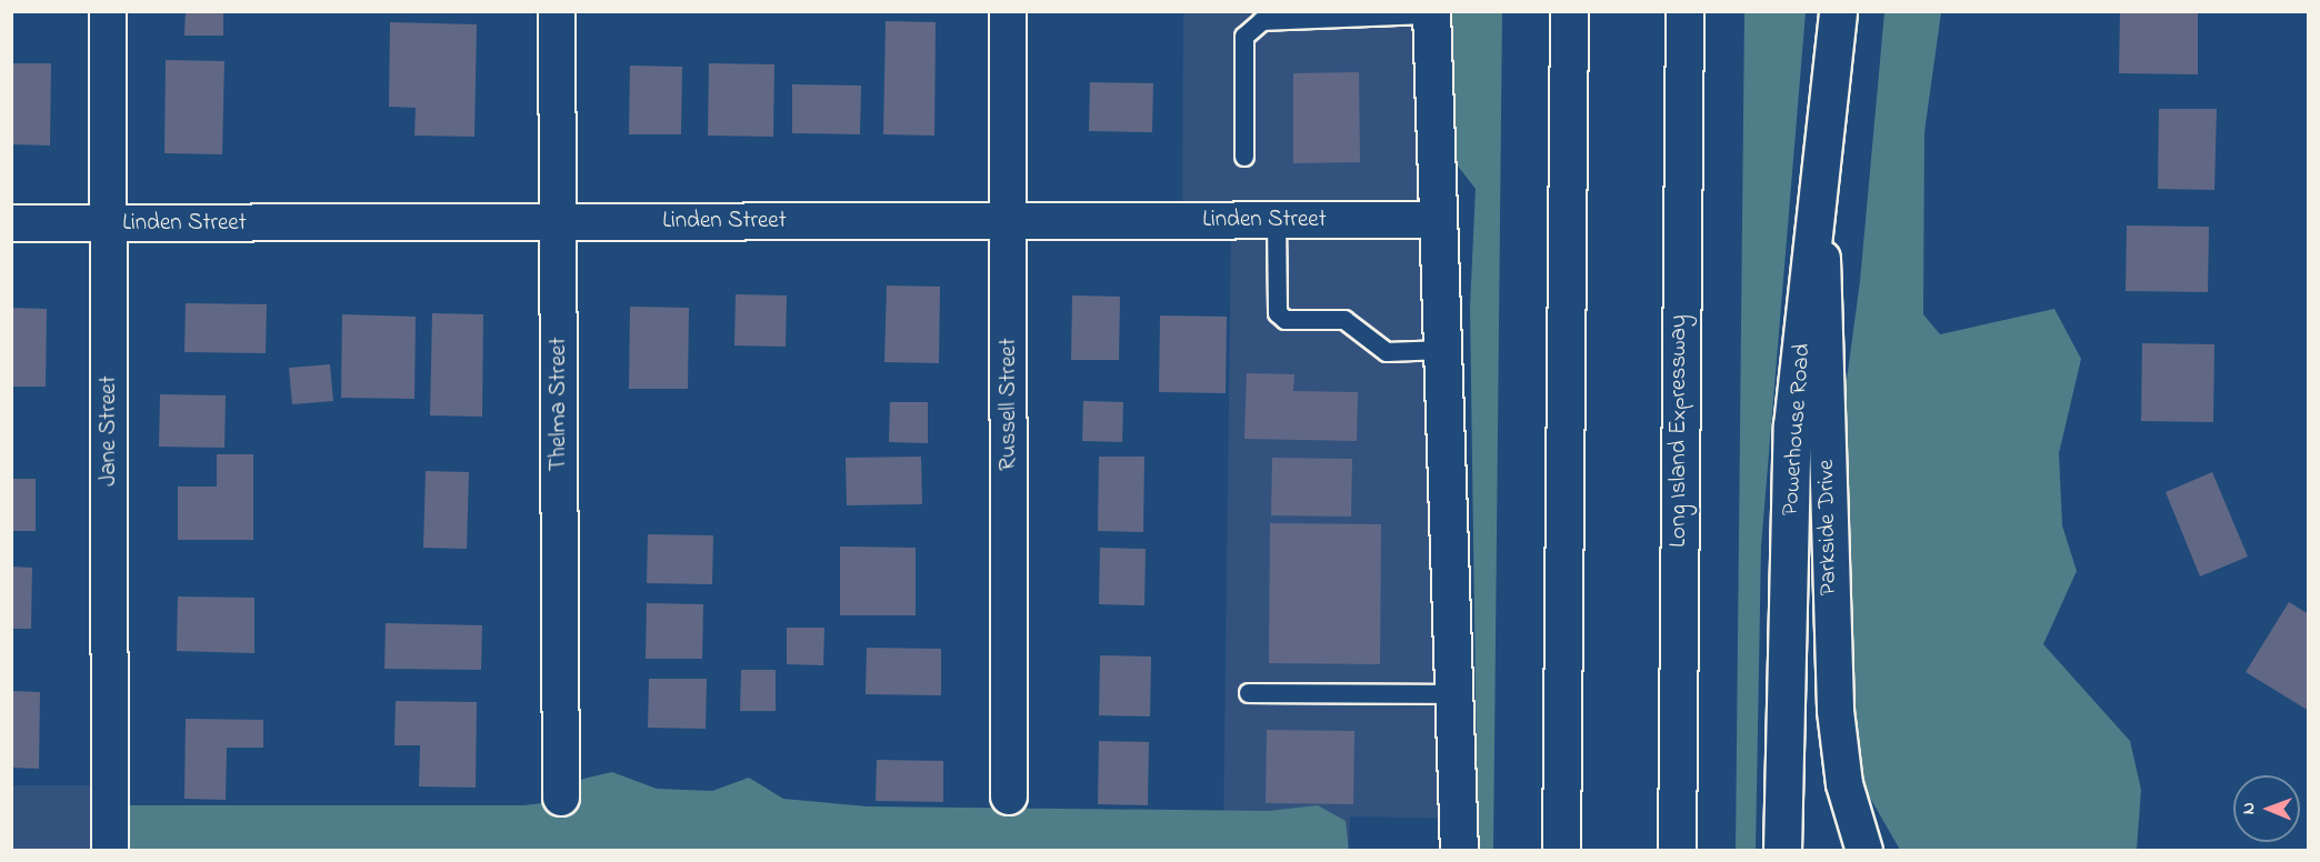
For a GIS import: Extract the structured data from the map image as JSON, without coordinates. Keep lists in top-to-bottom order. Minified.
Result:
{"streets":{"main road":["Powerhouse Road","Long Island Expressway"],"street":["Linden Street","Thelma Street","Russell Street","Jane Street","Parkside Drive"]},"crossings":[["Linden Street","Thelma Street"],["Linden Street","Russell Street"],["Linden Street","Jane Street"],["Powerhouse Road","Parkside Drive"]],"north":"left"}
